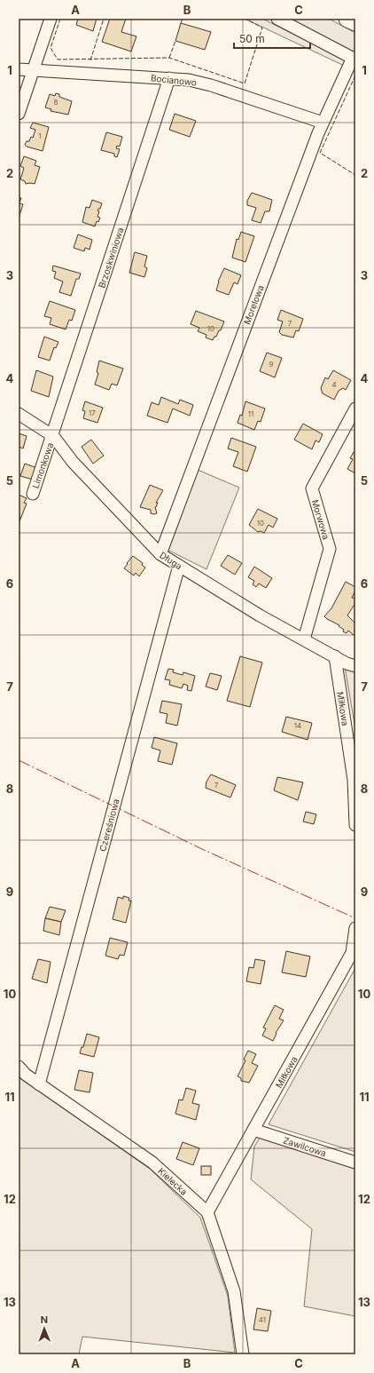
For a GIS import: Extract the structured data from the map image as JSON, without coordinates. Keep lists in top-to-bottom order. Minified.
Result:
{"streets":{"street":["Bocianowo","Brzoskwiniowa","Morelowa","Limonkowa","Morwowa","Długa","Miłkowa","Czereśniowa","Zawilcowa","Kielecka"]},"crossings":[["Bocianowo","Brzoskwiniowa"],["Bocianowo","Morelowa"],["Brzoskwiniowa","Limonkowa"],["Brzoskwiniowa","Długa"],["Morelowa","Długa"],["Limonkowa","Długa"],["Morwowa","Długa"],["Długa","Miłkowa"],["Długa","Czereśniowa"],["Miłkowa","Zawilcowa"],["Miłkowa","Kielecka"],["Czereśniowa","Kielecka"]],"house_numbers":["8","1","7","10","9","4","17","11","10","14","7","41"],"scale_bar":"50 m","north":"top","grid":{"columns":["A","B","C"],"rows":["1","2","3","4","5","6","7","8","9","10","11","12","13"]}}
